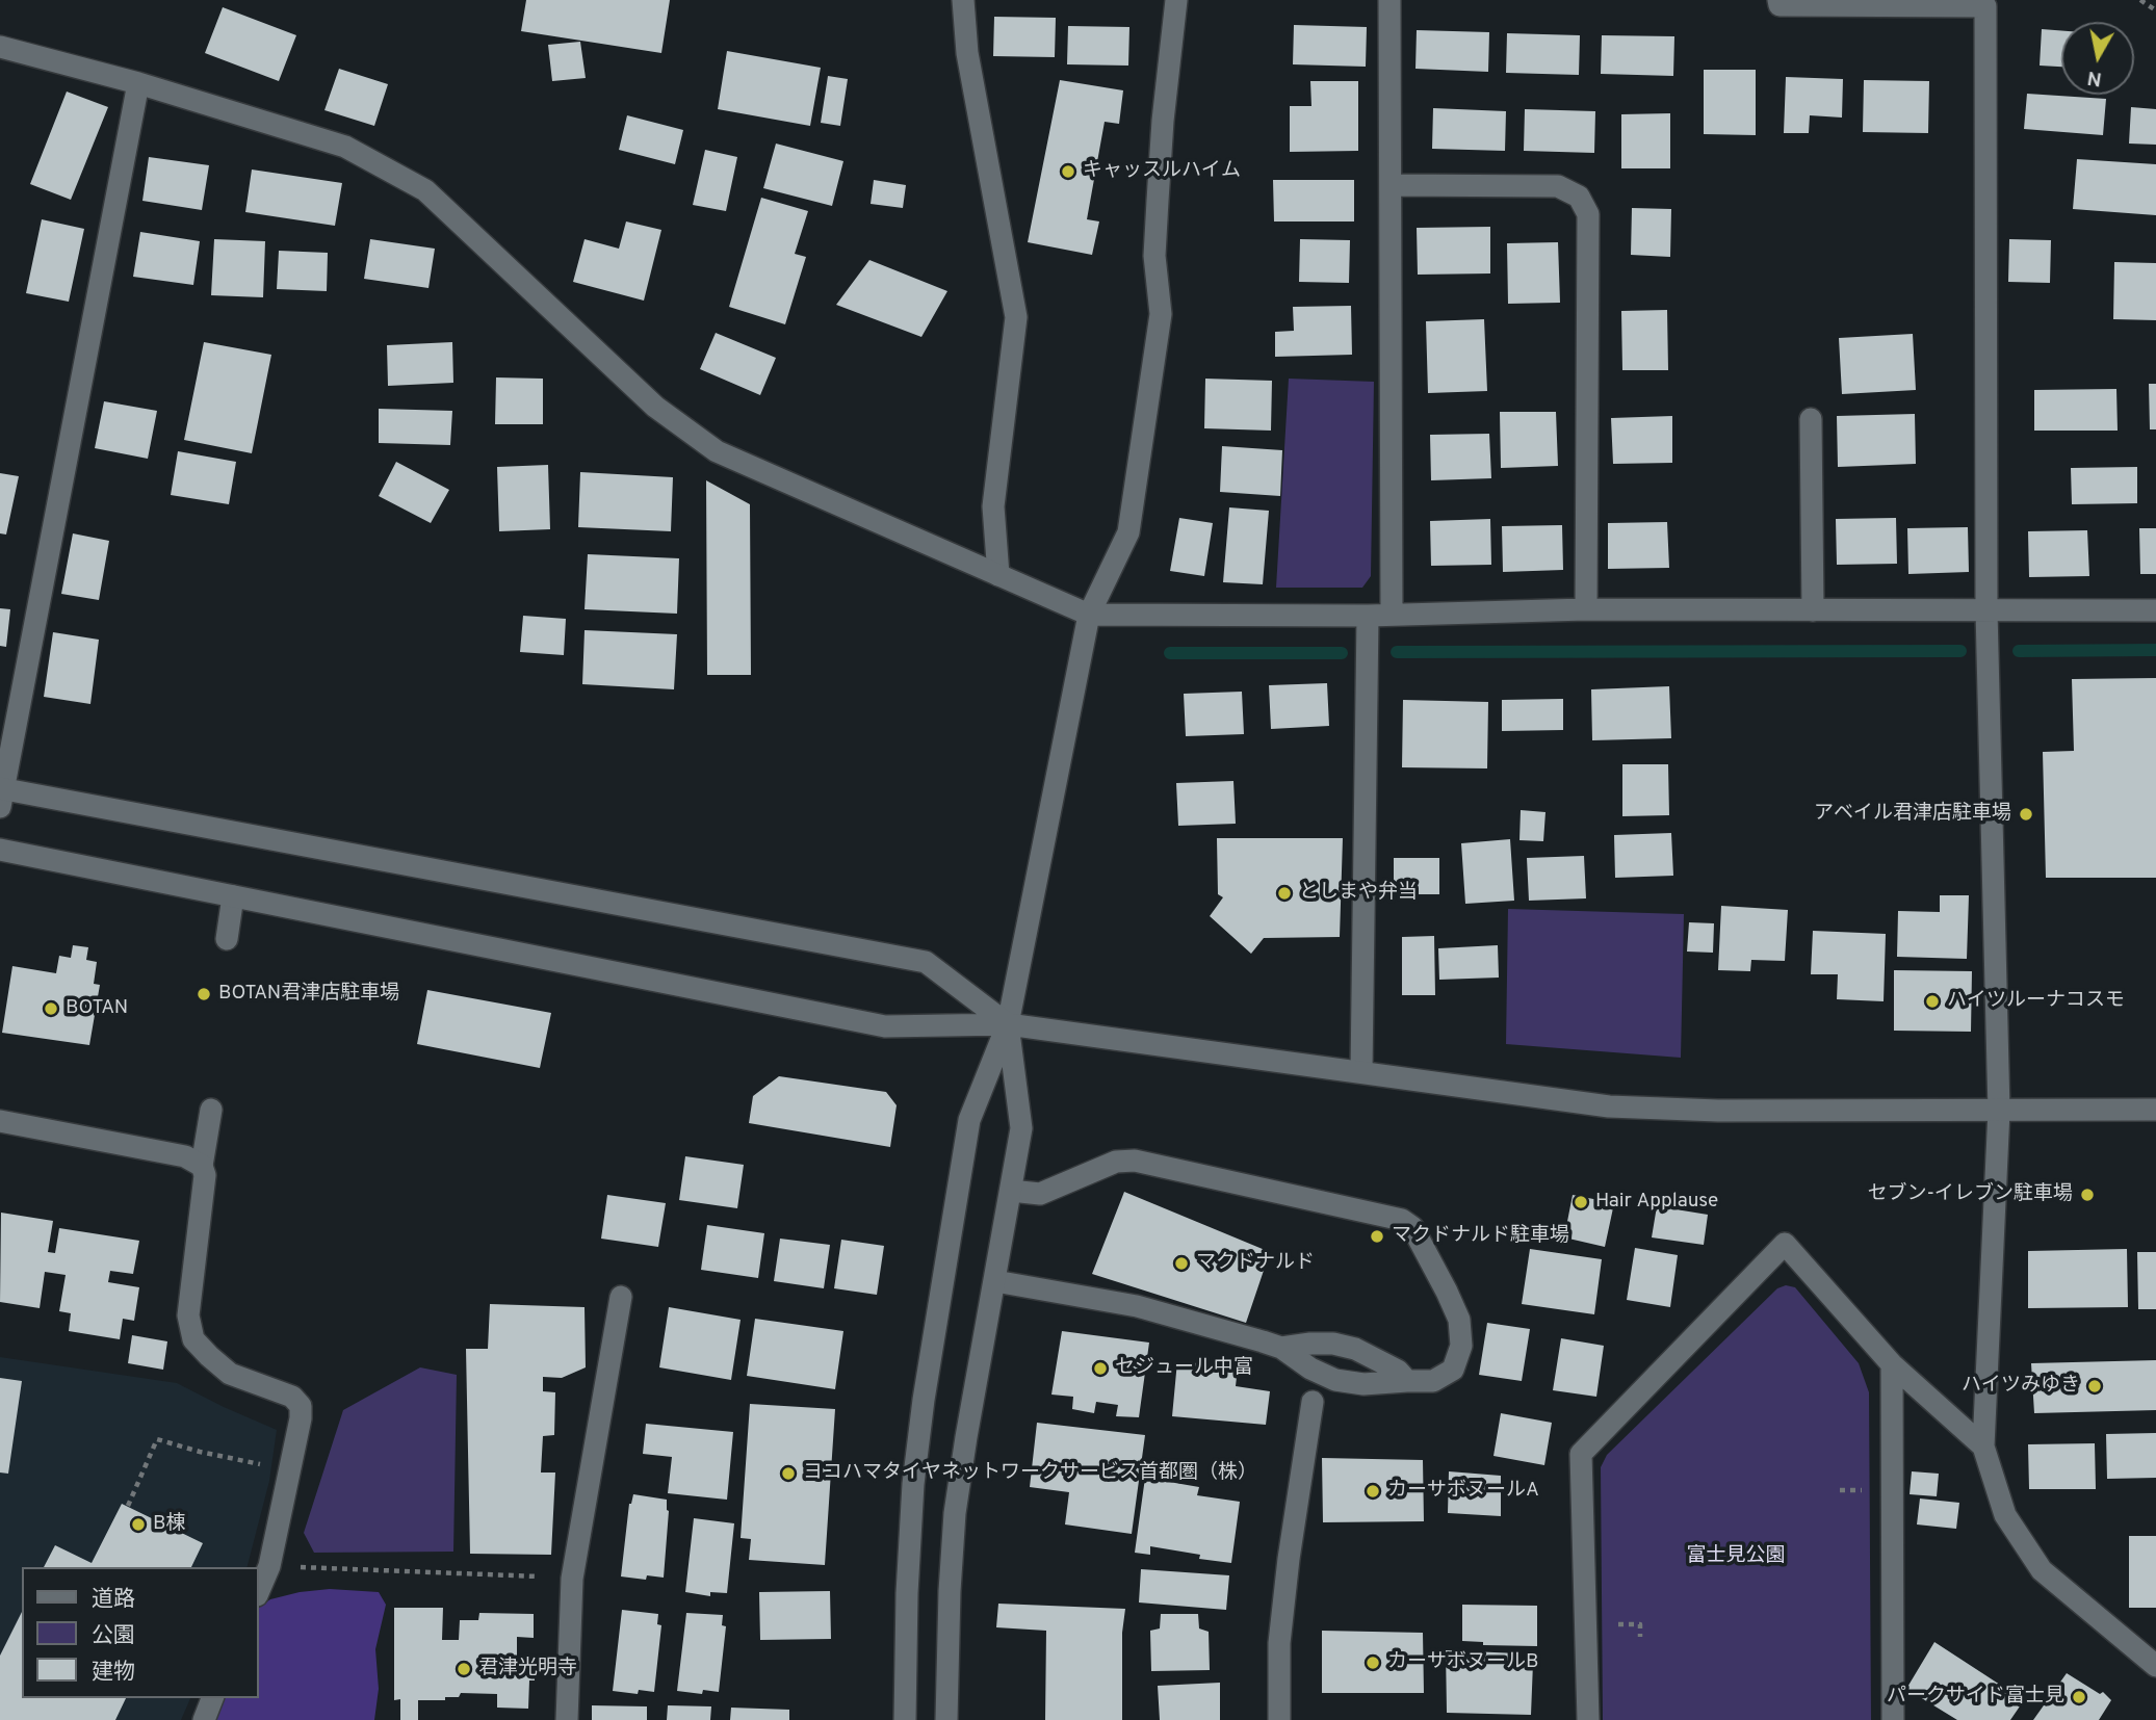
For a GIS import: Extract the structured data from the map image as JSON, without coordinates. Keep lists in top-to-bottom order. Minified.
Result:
{"parks":["富士見公園"],"places":["キャッスルハイム","アベイル君津店駐車場","としまや弁当","BOTAN君津店駐車場","ハイツルーナコスモ","BOTAN","セブン-イレブン駐車場","Hair Applause","マクドナルド駐車場","マクドナルド","セジュール中富","ハイツみゆき","ヨコハマタイヤネットワークサービス首都圏（株）","カーサボヌールA","B棟","カーサボヌールB","君津光明寺","パークサイド富士見"],"legend":["道路","公園","建物"],"north":"bottom"}
